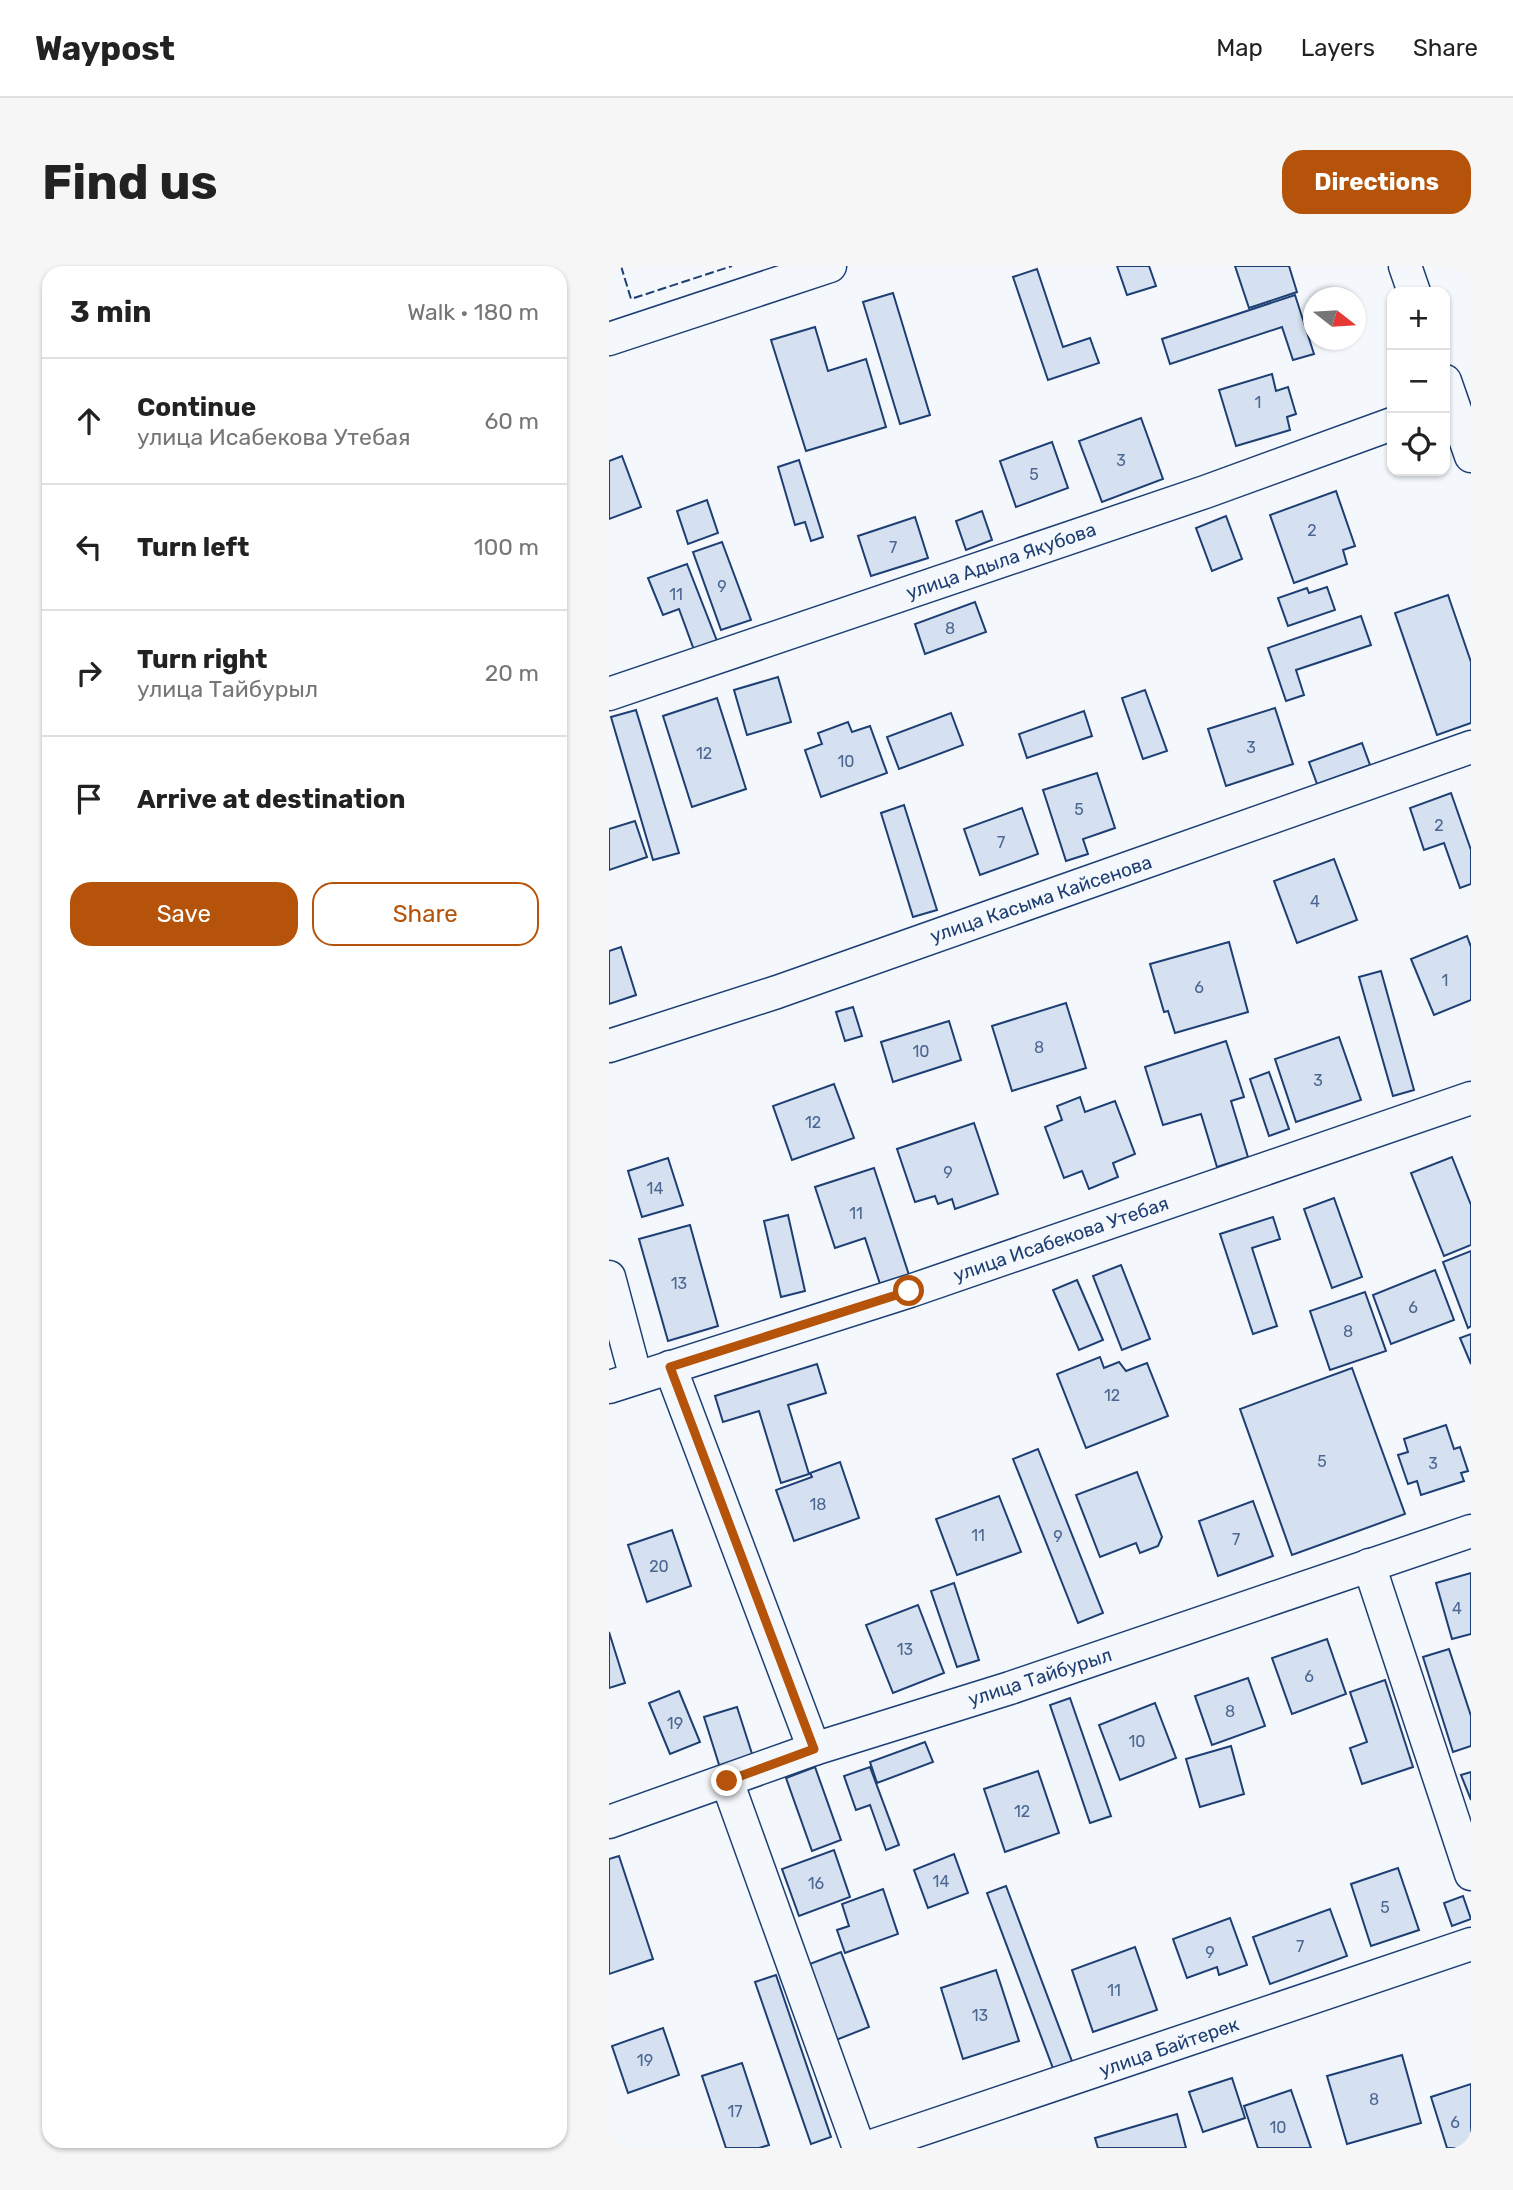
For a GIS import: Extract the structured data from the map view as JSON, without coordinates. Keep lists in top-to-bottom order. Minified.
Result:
{"streets":{"street":["улица Адыла Якубова","улица Касыма Кайсенова","улица Исабекова Утебая","улица Тайбурыл","улица Байтерек"]},"house_numbers":["1","3","5","2","7","9","11","8","3","12","10","5","2","7","4","1","6","8","10","3","12","9","14","11","13","6","8","12","5","3","18","11","9","7","20","4","13","6","8","19","10","12","14","16","5","7","9","11","13","19","8","17","6","10"],"north":"right","page":{"header":"Waypost","nav":["Map","Layers","Share"],"buttons":["Directions",["Save","Share"]],"title":"Find us","heading":["3 min","Walk · 180 m"],"map_buttons":["+","−"],"list":[["Continue","улица Исабекова Утебая","60 m"],["Turn left","100 m"],["Turn right","улица Тайбурыл","20 m"],"Arrive at destination"]}}
